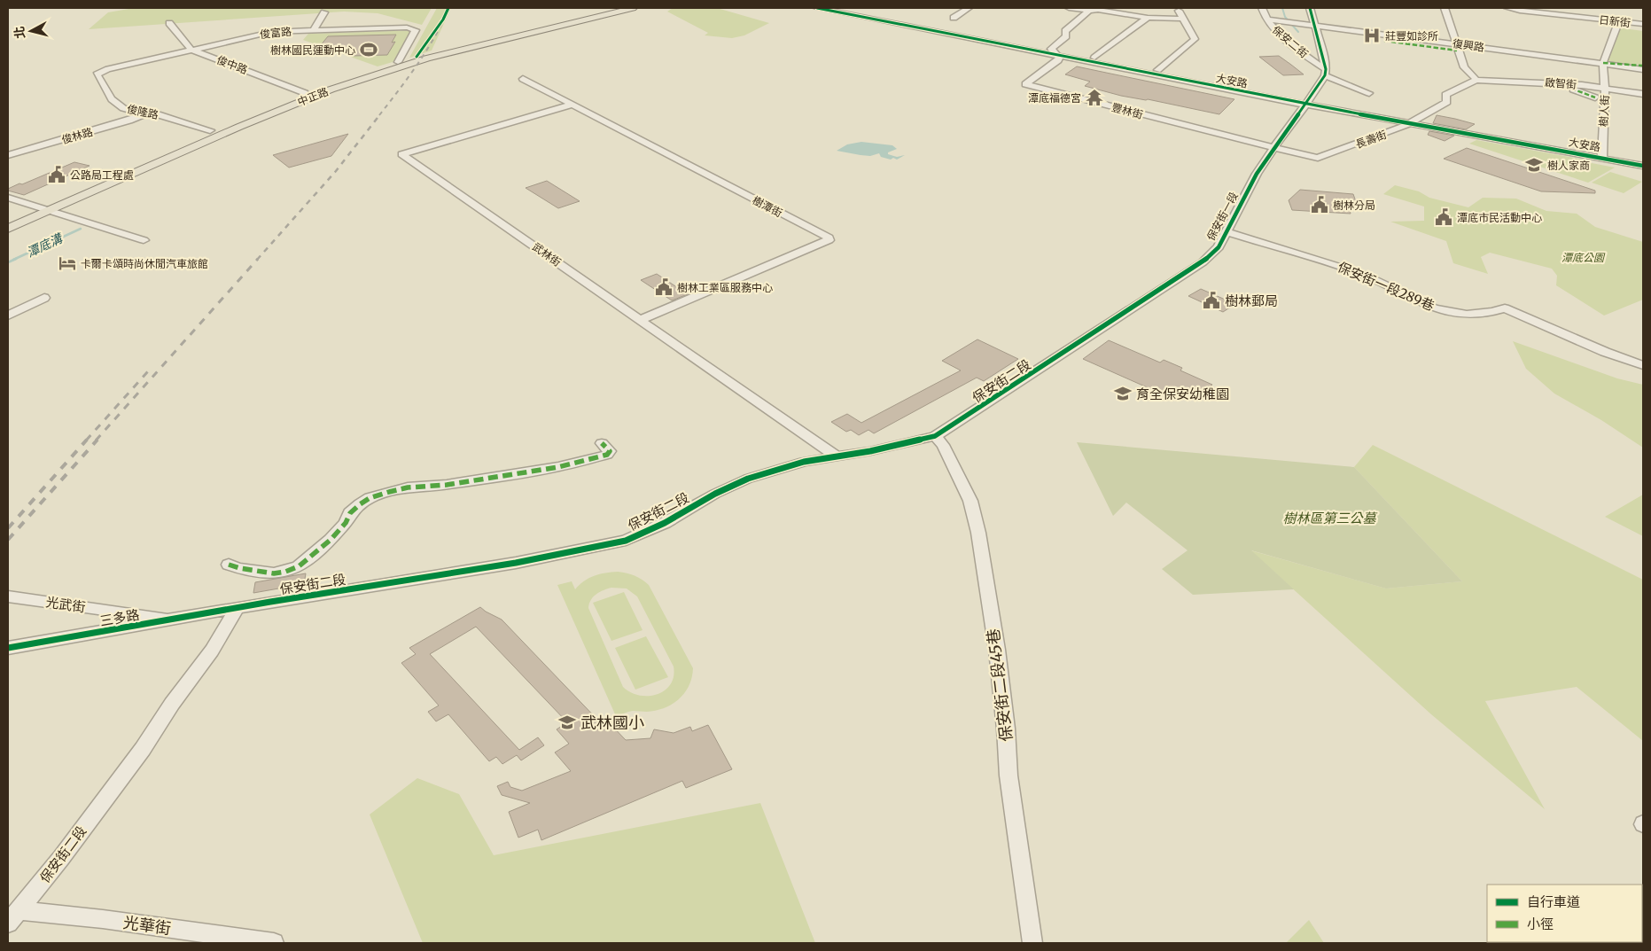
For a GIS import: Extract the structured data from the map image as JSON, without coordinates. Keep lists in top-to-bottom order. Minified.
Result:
{"streets":{"main road":["中正路"],"street":["日新街","俊富路","保安二街","復興路","俊中路","大安路","啟智街","豐林街","樹人街","俊隆路","俊林路","長壽街","樹潭街","保安街一段","武林街","保安街一段289巷","保安街二段","光武街","三多路","保安街二段45巷","光華街"]},"crossings":[["俊富路","俊中路"],["俊富路","中正路"],["俊富路","俊隆路"],["保安二街","復興路"],["保安二街","保安街一段"],["復興路","樹人街"],["俊中路","中正路"],["大安路","豐林街"],["大安路","樹人街"],["大安路","長壽街"],["大安路","保安街一段"],["啟智街","樹人街"],["啟智街","長壽街"],["中正路","俊隆路"],["豐林街","長壽街"],["豐林街","保安街一段"],["俊隆路","俊林路"],["長壽街","保安街一段"],["樹潭街","武林街"],["保安街一段","保安街一段289巷"],["保安街一段","保安街二段"],["武林街","保安街二段"],["保安街二段","三多路"],["保安街二段","保安街二段45巷"],["保安街二段","光華街"],["光武街","三多路"]],"water":["潭底溝"],"parks":["潭底公園","樹林區第三公墓"],"places":{"hospital":["莊豐如診所"],"sports":["樹林國民運動中心"],"temple":["潭底福德宮"],"school or university":["樹人家商","育全保安幼稚園","武林國小"],"public building":["公路局工程處","樹林分局","潭底市民活動中心","樹林工業區服務中心","樹林郵局"],"hotel":["卡爾卡頌時尚休閒汽車旅館"]},"legend":["自行車道","小徑"],"north":"left"}
